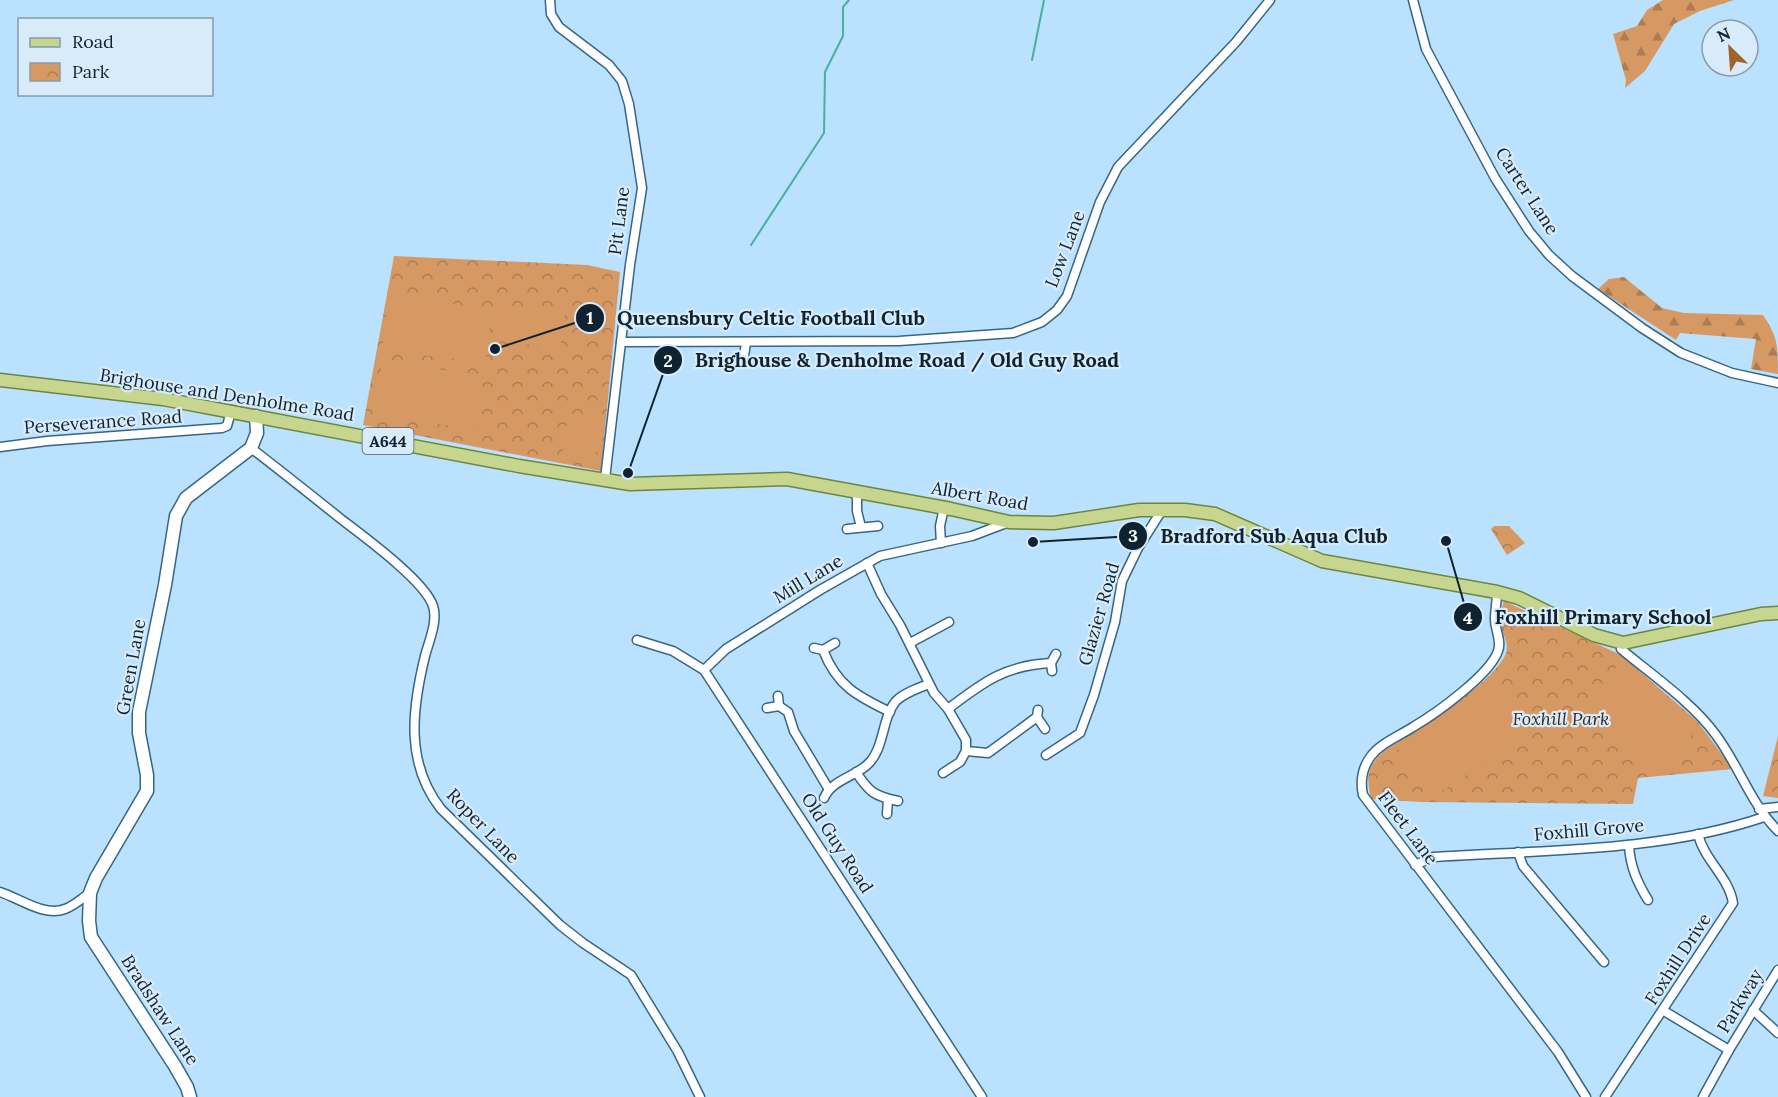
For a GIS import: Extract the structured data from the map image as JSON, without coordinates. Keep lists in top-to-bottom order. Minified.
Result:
{"streets":{"main road":["Brighouse and Denholme Road","A644","Albert Road"],"street":["Carter Lane","Pit Lane","Low Lane","Perseverance Road","Mill Lane","Glazier Road","Green Lane","Roper Lane","Fleet Lane","Foxhill Grove","Old Guy Road","Foxhill Drive","Parkway","Bradshaw Lane"]},"crossings":[["Pit Lane","Low Lane"],["Pit Lane","Albert Road"],["Brighouse and Denholme Road","Perseverance Road"],["Brighouse and Denholme Road","Albert Road"],["A644","Albert Road"],["A644","Fleet Lane"],["Albert Road","Mill Lane"],["Albert Road","Glazier Road"],["Albert Road","Fleet Lane"],["Mill Lane","Old Guy Road"],["Green Lane","Roper Lane"],["Green Lane","Bradshaw Lane"],["Fleet Lane","Foxhill Grove"],["Foxhill Grove","Foxhill Drive"]],"parks":["Foxhill Park"],"places":["Queensbury Celtic Football Club","Brighouse & Denholme Road / Old Guy Road","Foxhill Primary School","Bradford Sub Aqua Club"],"legend":["Road","Park"],"north":"top left"}
